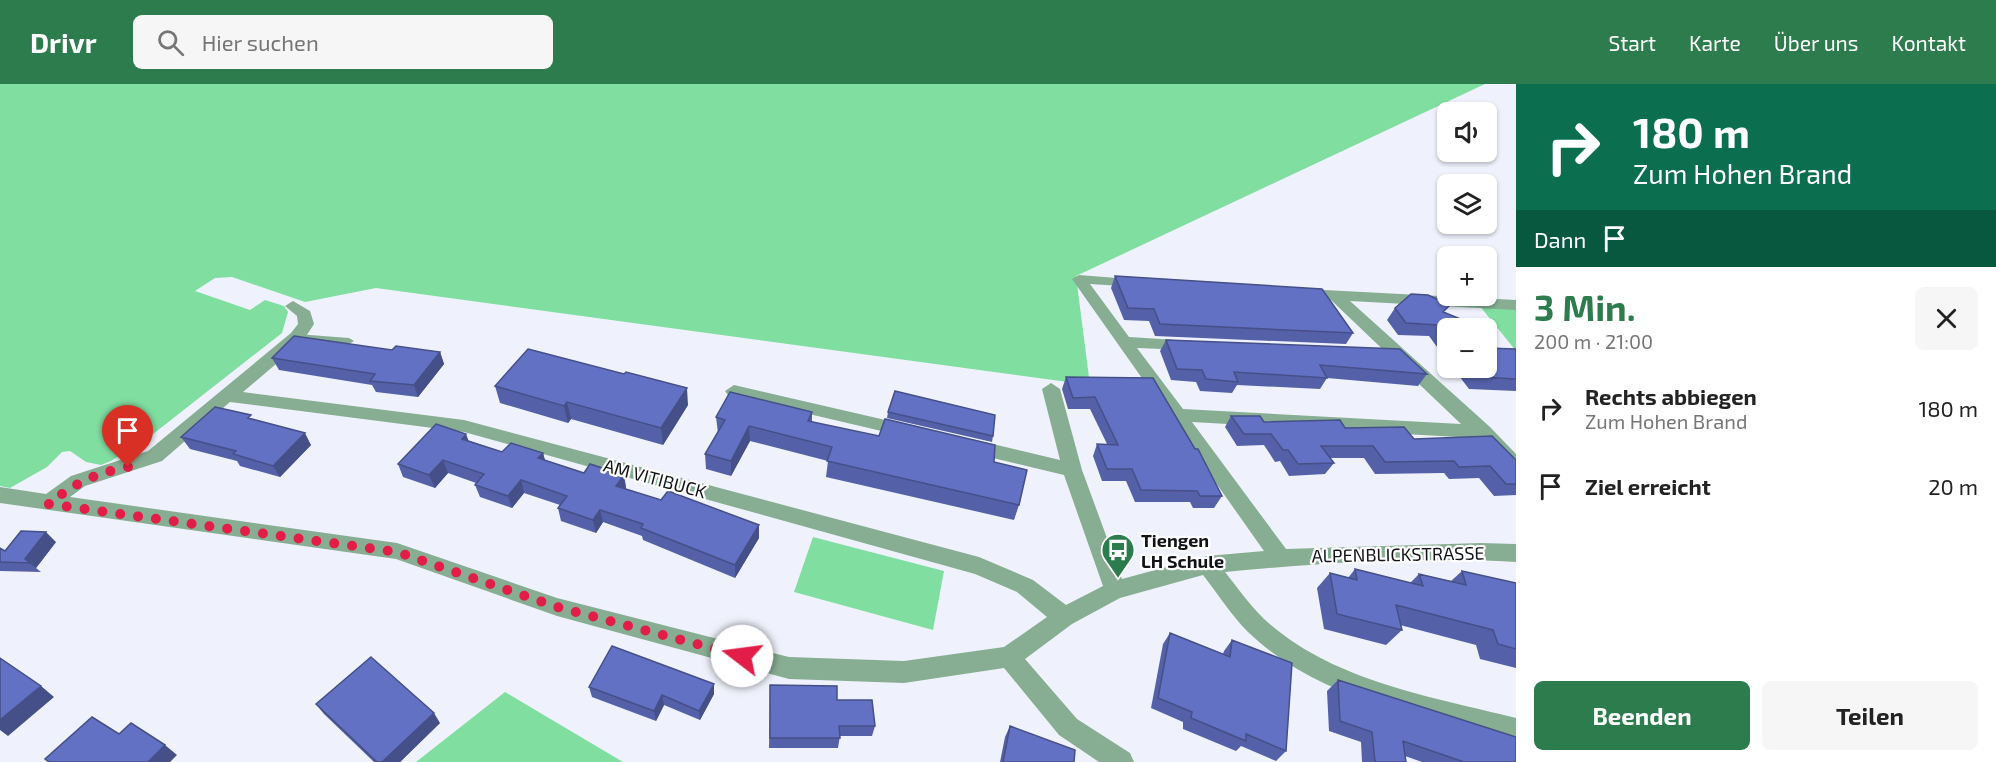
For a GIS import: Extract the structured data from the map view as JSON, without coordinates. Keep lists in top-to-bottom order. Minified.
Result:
{"streets":{"street":["AM VITIBUCK","ALPENBLICKSTRASSE"]},"crossings":[["AM VITIBUCK","ALPENBLICKSTRASSE"]],"places":{"bus stop":["Tiengen LH Schule"]},"page":{"header":"Drivr","search":"Hier suchen","nav":["Start","Karte","Über uns","Kontakt"],"turn":["180 m","Zum Hohen Brand"],"map_buttons":["+","−"],"then":"Dann","heading":["3 Min.","200 m · 21:00"],"list":[{"name":"Rechts abbiegen","note":"Zum Hohen Brand","value":"180 m"},{"name":"Ziel erreicht","value":"20 m"}],"buttons":["Beenden","Teilen"]}}
